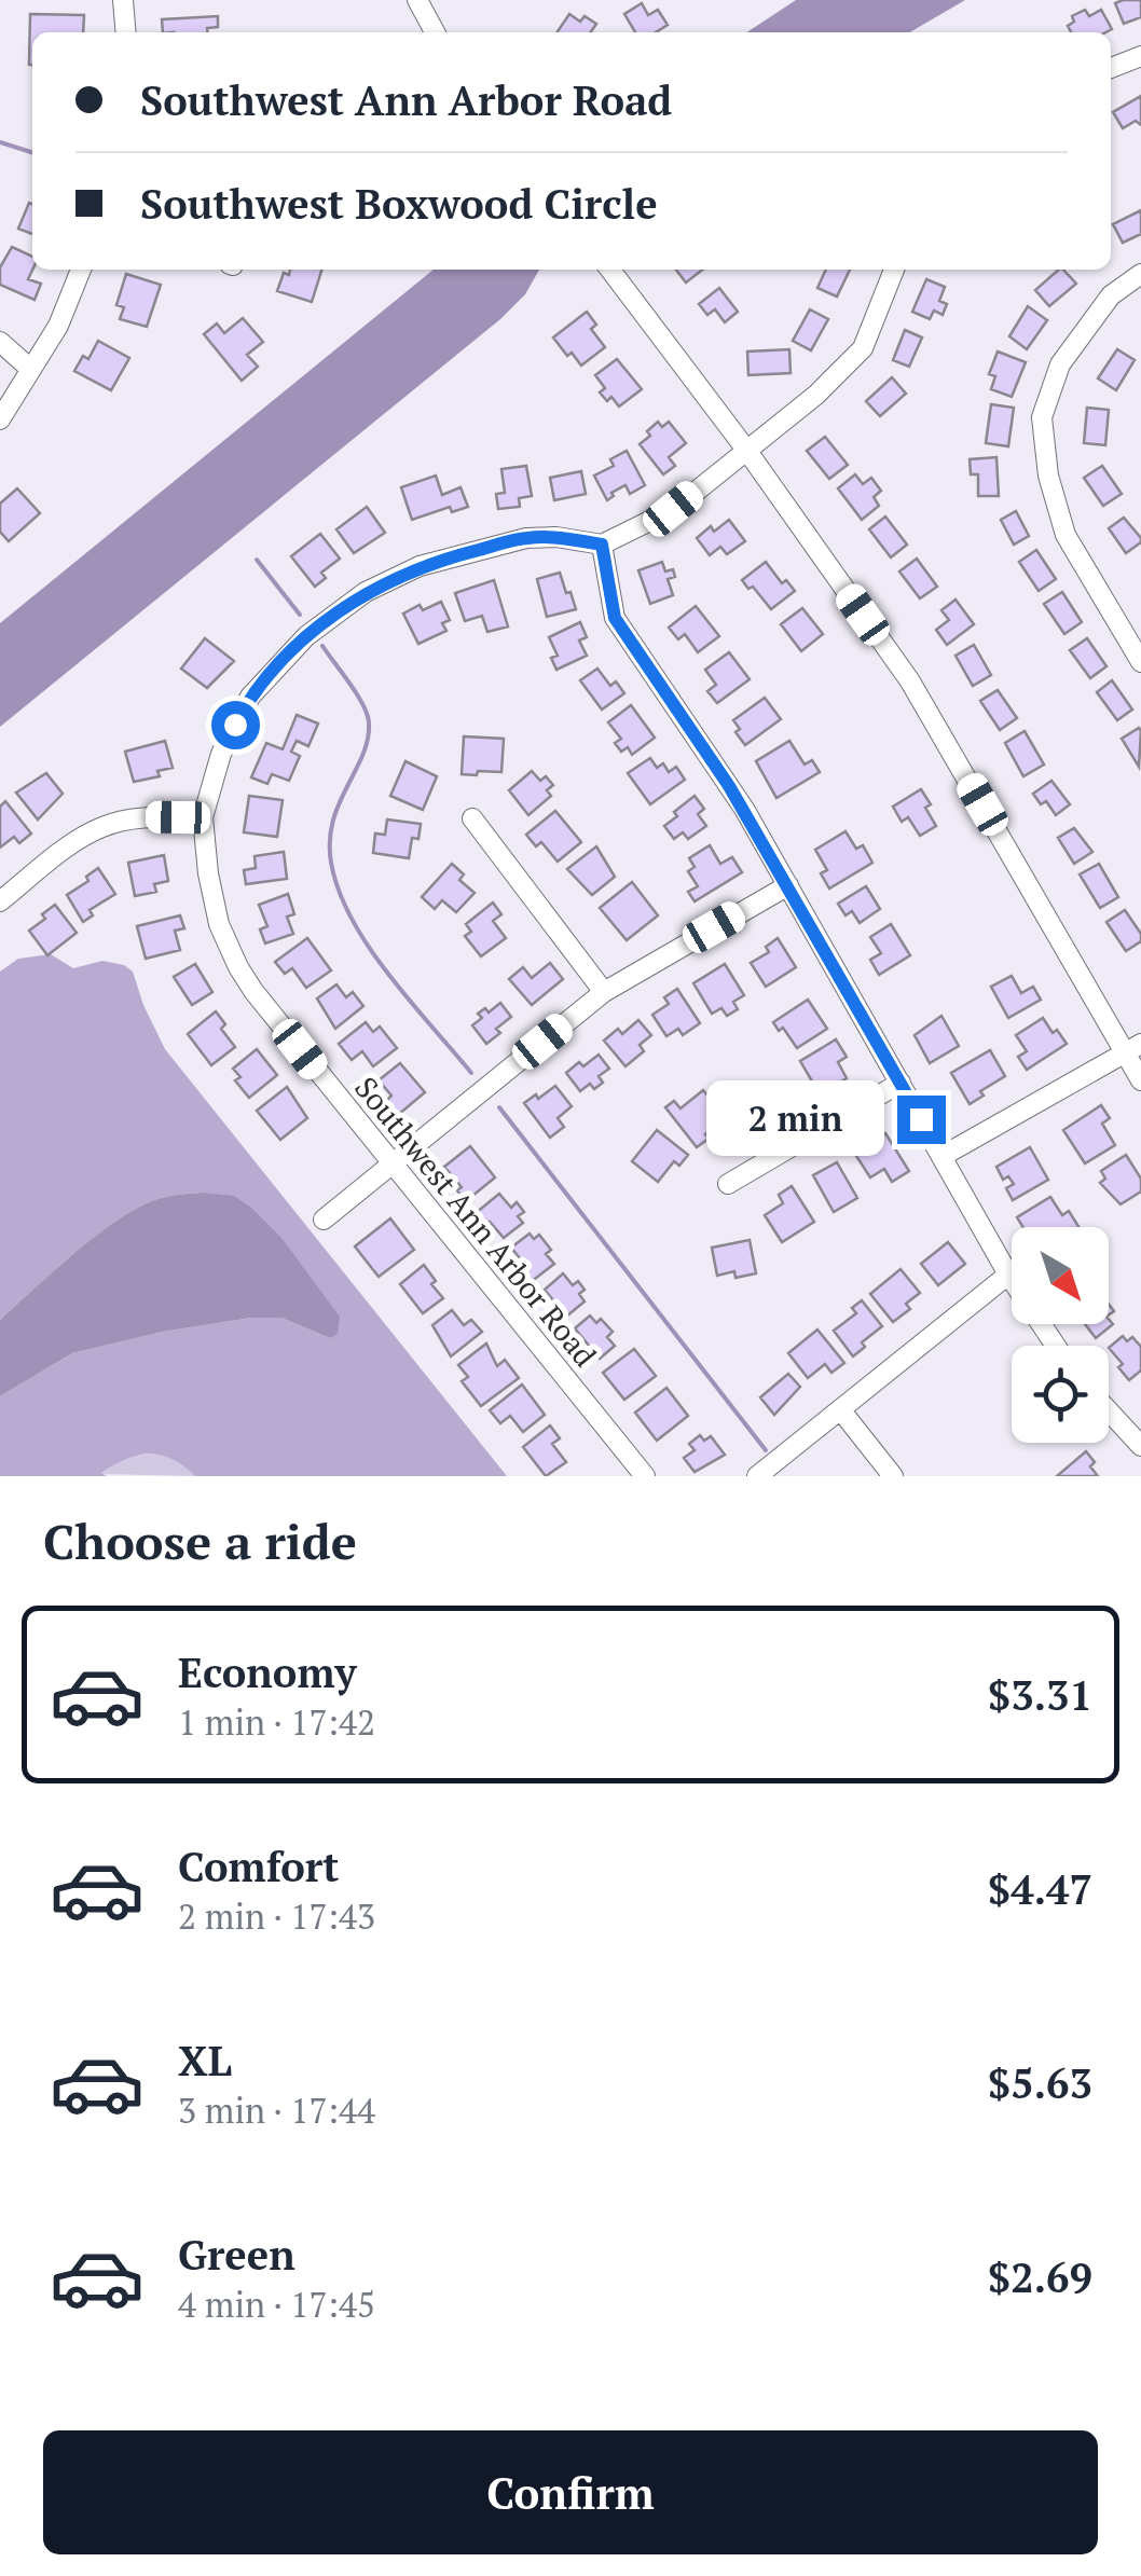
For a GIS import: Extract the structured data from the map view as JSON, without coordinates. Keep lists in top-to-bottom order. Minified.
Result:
{"streets":{"street":["Southwest Ann Arbor Road"]},"north":"bottom right","page":{"banner":["Southwest Ann Arbor Road","Southwest Boxwood Circle"],"bubble":"2 min","heading":"Choose a ride","list":[{"name":"Economy","note":"1 min · 17:42","value":"$3.31"},{"name":"Comfort","note":"2 min · 17:43","value":"$4.47"},{"name":"XL","note":"3 min · 17:44","value":"$5.63"},{"name":"Green","note":"4 min · 17:45","value":"$2.69"}],"buttons":"Confirm"}}
